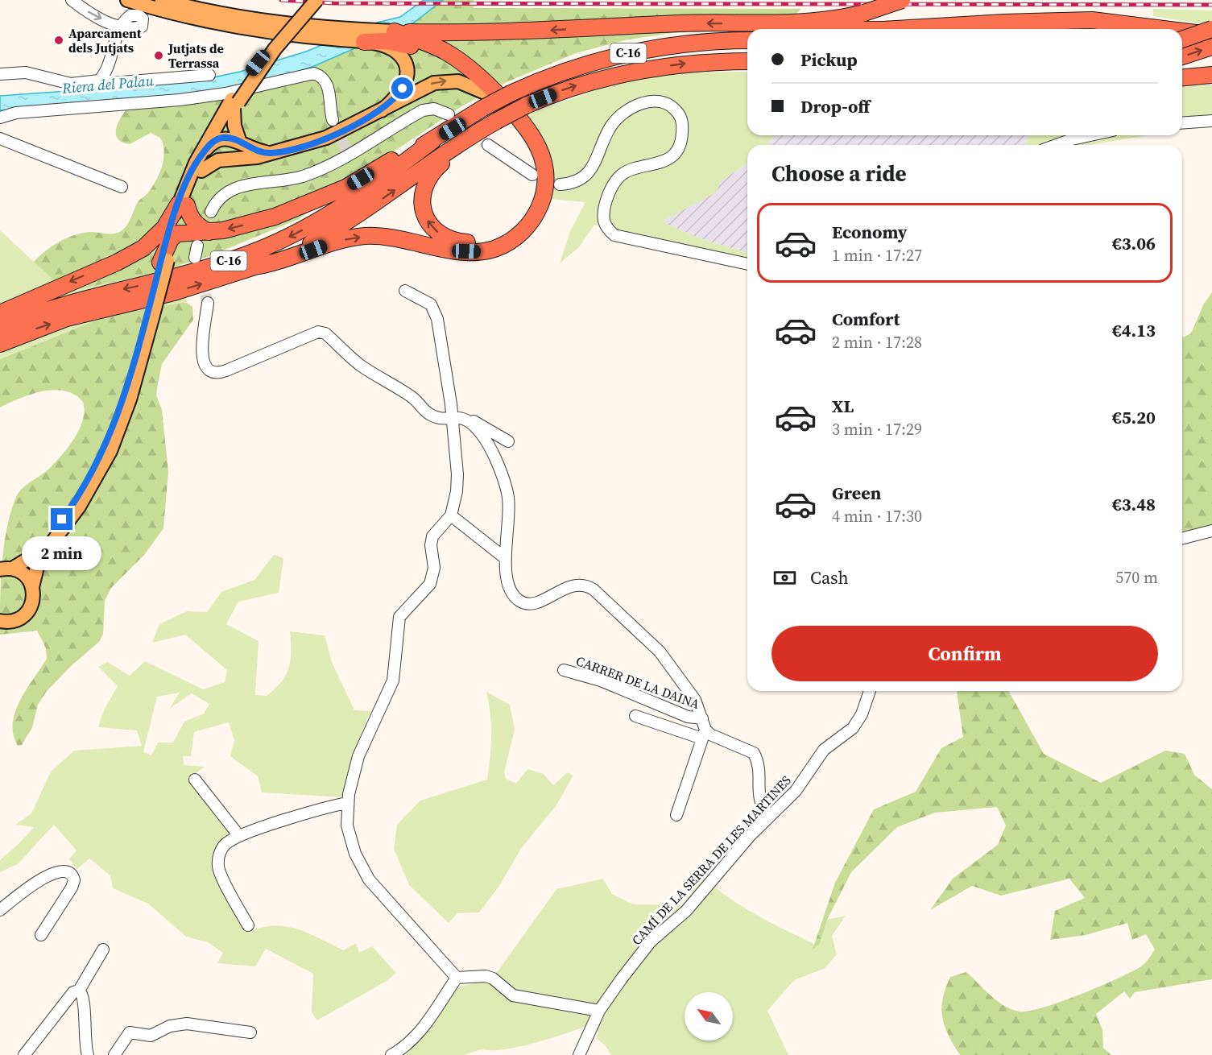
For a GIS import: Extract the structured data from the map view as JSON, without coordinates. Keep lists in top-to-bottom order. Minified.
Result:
{"streets":{"highway":["C-16"],"street":["CARRER DE LA DAINA","CAMÍ DE LA SERRA DE LES MARTINES"]},"water":["Riera del Palau"],"places":["Aparcament dels Jutjats","Jutjats de Terrassa"],"north":"top left","page":{"banner":["Pickup","Drop-off"],"heading":"Choose a ride","list":[{"name":"Economy","note":"1 min · 17:27","value":"€3.06"},{"name":"Comfort","note":"2 min · 17:28","value":"€4.13"},{"name":"XL","note":"3 min · 17:29","value":"€5.20"},{"name":"Green","note":"4 min · 17:30","value":"€3.48"}],"bubble":"2 min","pay":["Cash","570 m"],"buttons":"Confirm"}}
